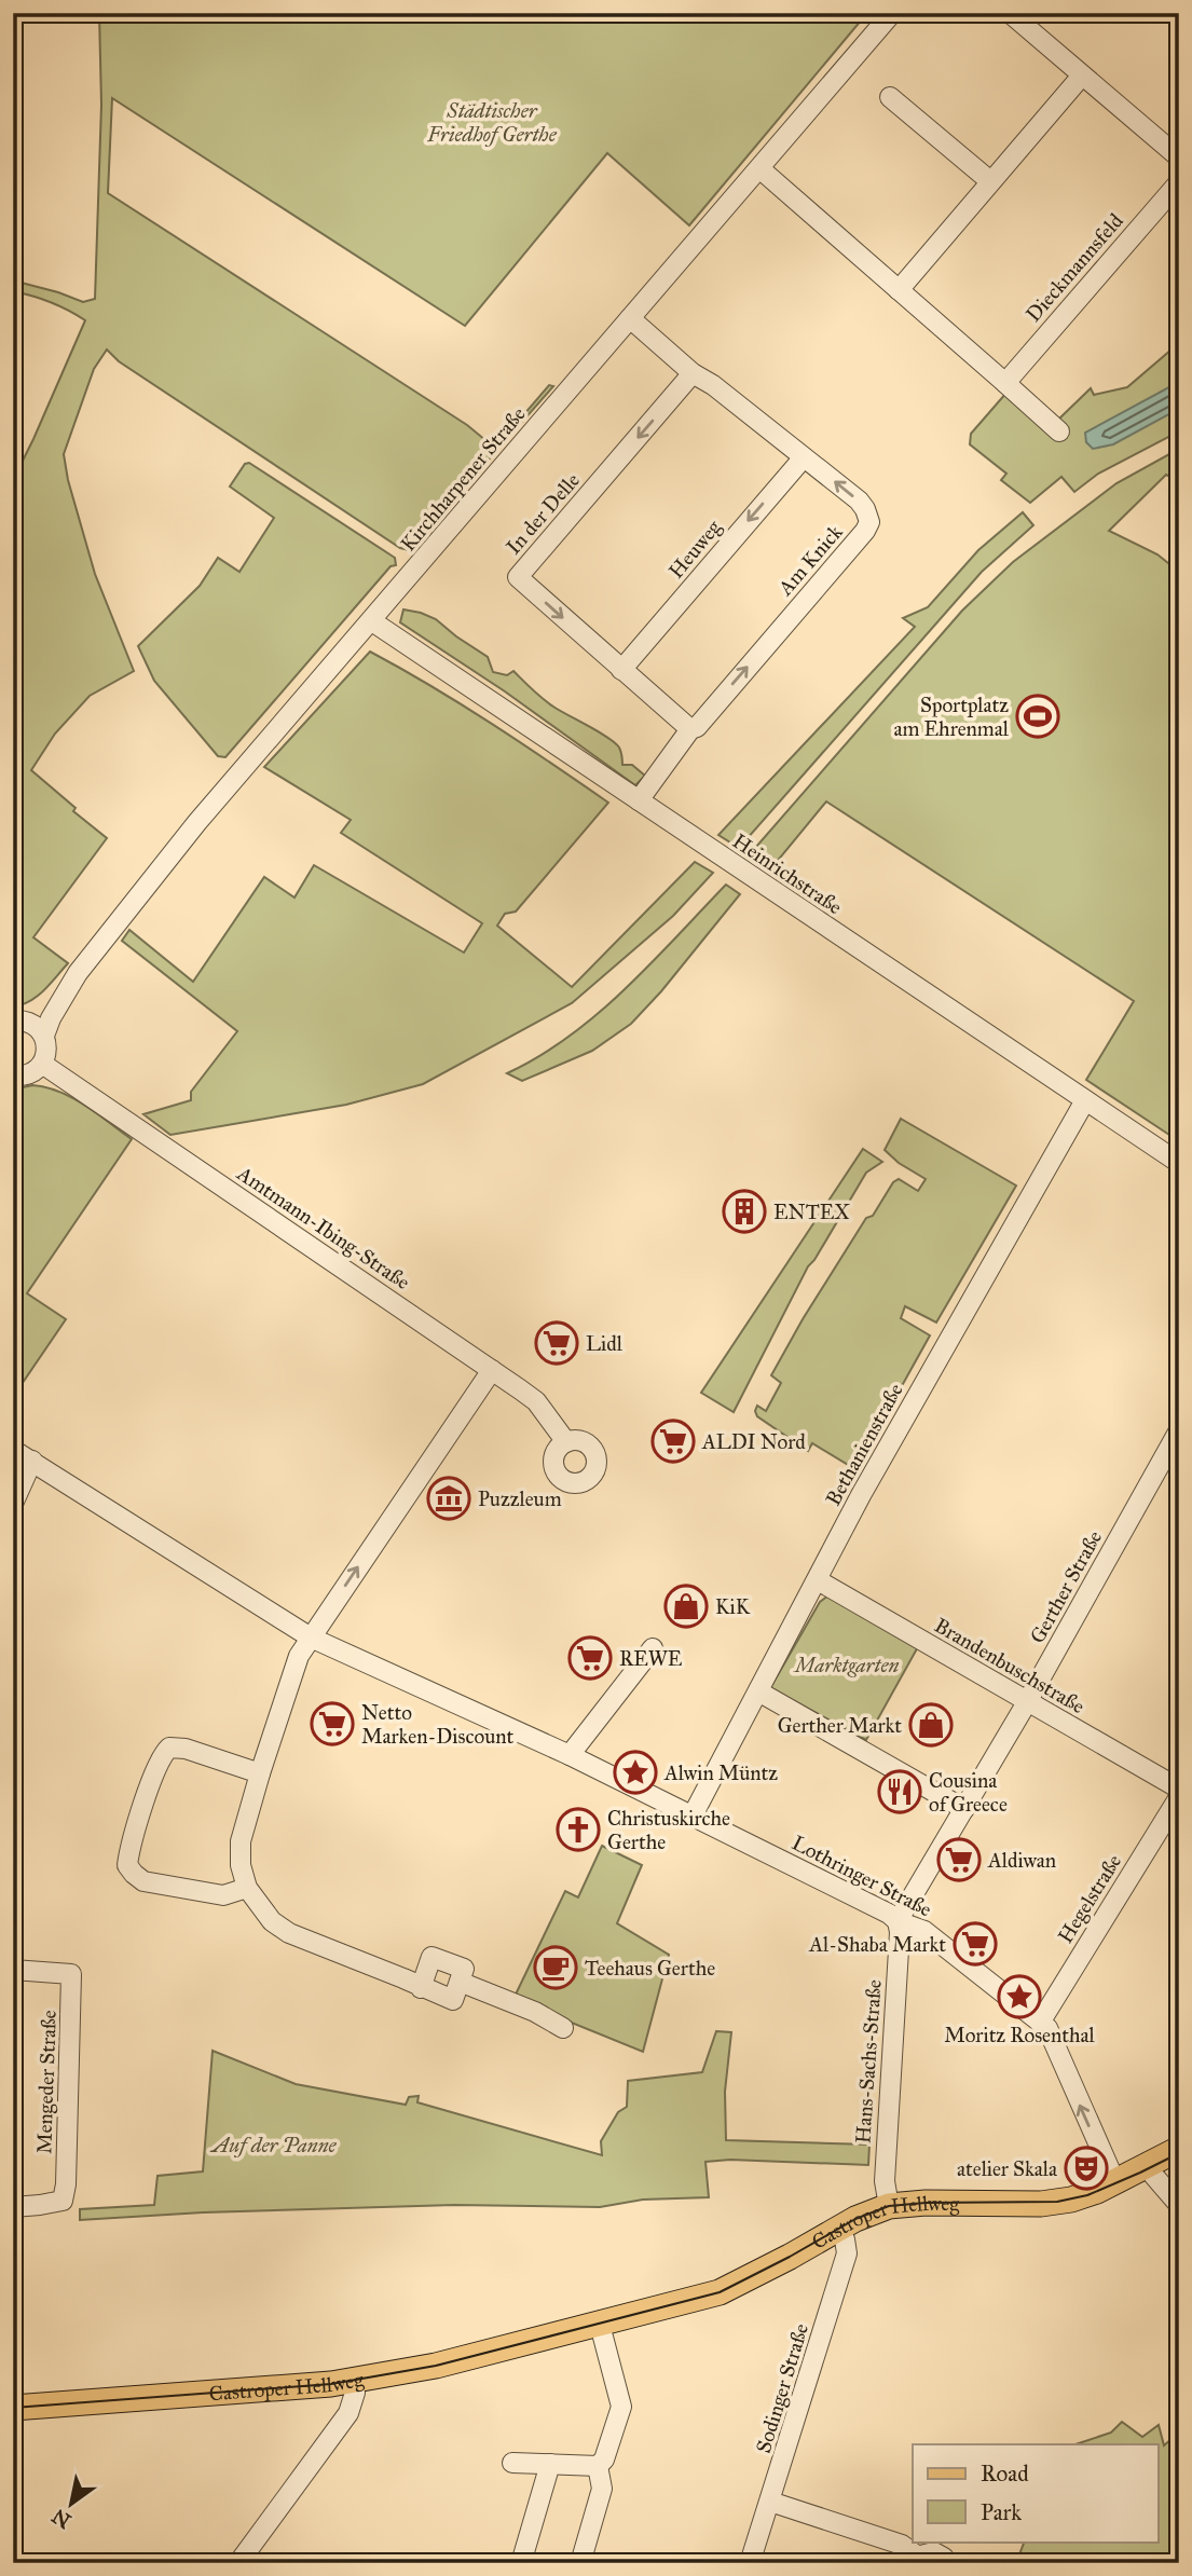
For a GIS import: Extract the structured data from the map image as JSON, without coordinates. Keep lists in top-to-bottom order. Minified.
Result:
{"streets":{"main road":["Castroper Hellweg"],"street":["Dieckmannsfeld","Kirchharpener Straße","In der Delle","Heuweg","Am Knick","Heinrichstraße","Amtmann-Ibing-Straße","Bethanienstraße","Gerther Straße","Brandenbuschstraße","Lothringer Straße","Hegelstraße","Hans-Sachs-Straße","Mengeder Straße","Sodinger Straße"]},"crossings":[["Kirchharpener Straße","Am Knick"],["Kirchharpener Straße","Heinrichstraße"],["In der Delle","Heuweg"],["In der Delle","Am Knick"],["Heuweg","Am Knick"],["Am Knick","Heinrichstraße"],["Heinrichstraße","Bethanienstraße"],["Bethanienstraße","Brandenbuschstraße"],["Bethanienstraße","Lothringer Straße"],["Gerther Straße","Brandenbuschstraße"],["Gerther Straße","Lothringer Straße"],["Gerther Straße","Hans-Sachs-Straße"],["Lothringer Straße","Hegelstraße"],["Lothringer Straße","Hans-Sachs-Straße"],["Lothringer Straße","Castroper Hellweg"],["Hans-Sachs-Straße","Castroper Hellweg"],["Castroper Hellweg","Sodinger Straße"]],"one_way":["Heuweg"],"parks":["Städtischer Friedhof Gerthe","Marktgarten","Auf der Panne"],"places":{"sports":["Sportplatz am Ehrenmal"],"building":["ENTEX"],"supermarket":["Lidl","ALDI Nord","REWE","Netto Marken-Discount","Aldiwan","Al-Shaba Markt"],"museum":["Puzzleum"],"shop":["KiK","Gerther Markt"],"place":["Alwin Müntz","Moritz Rosenthal"],"restaurant":["Cousina of Greece"],"church":["Christuskirche Gerthe"],"cafe":["Teehaus Gerthe"],"theatre":["atelier Skala"]},"legend":["Road","Park"],"north":"bottom left"}
